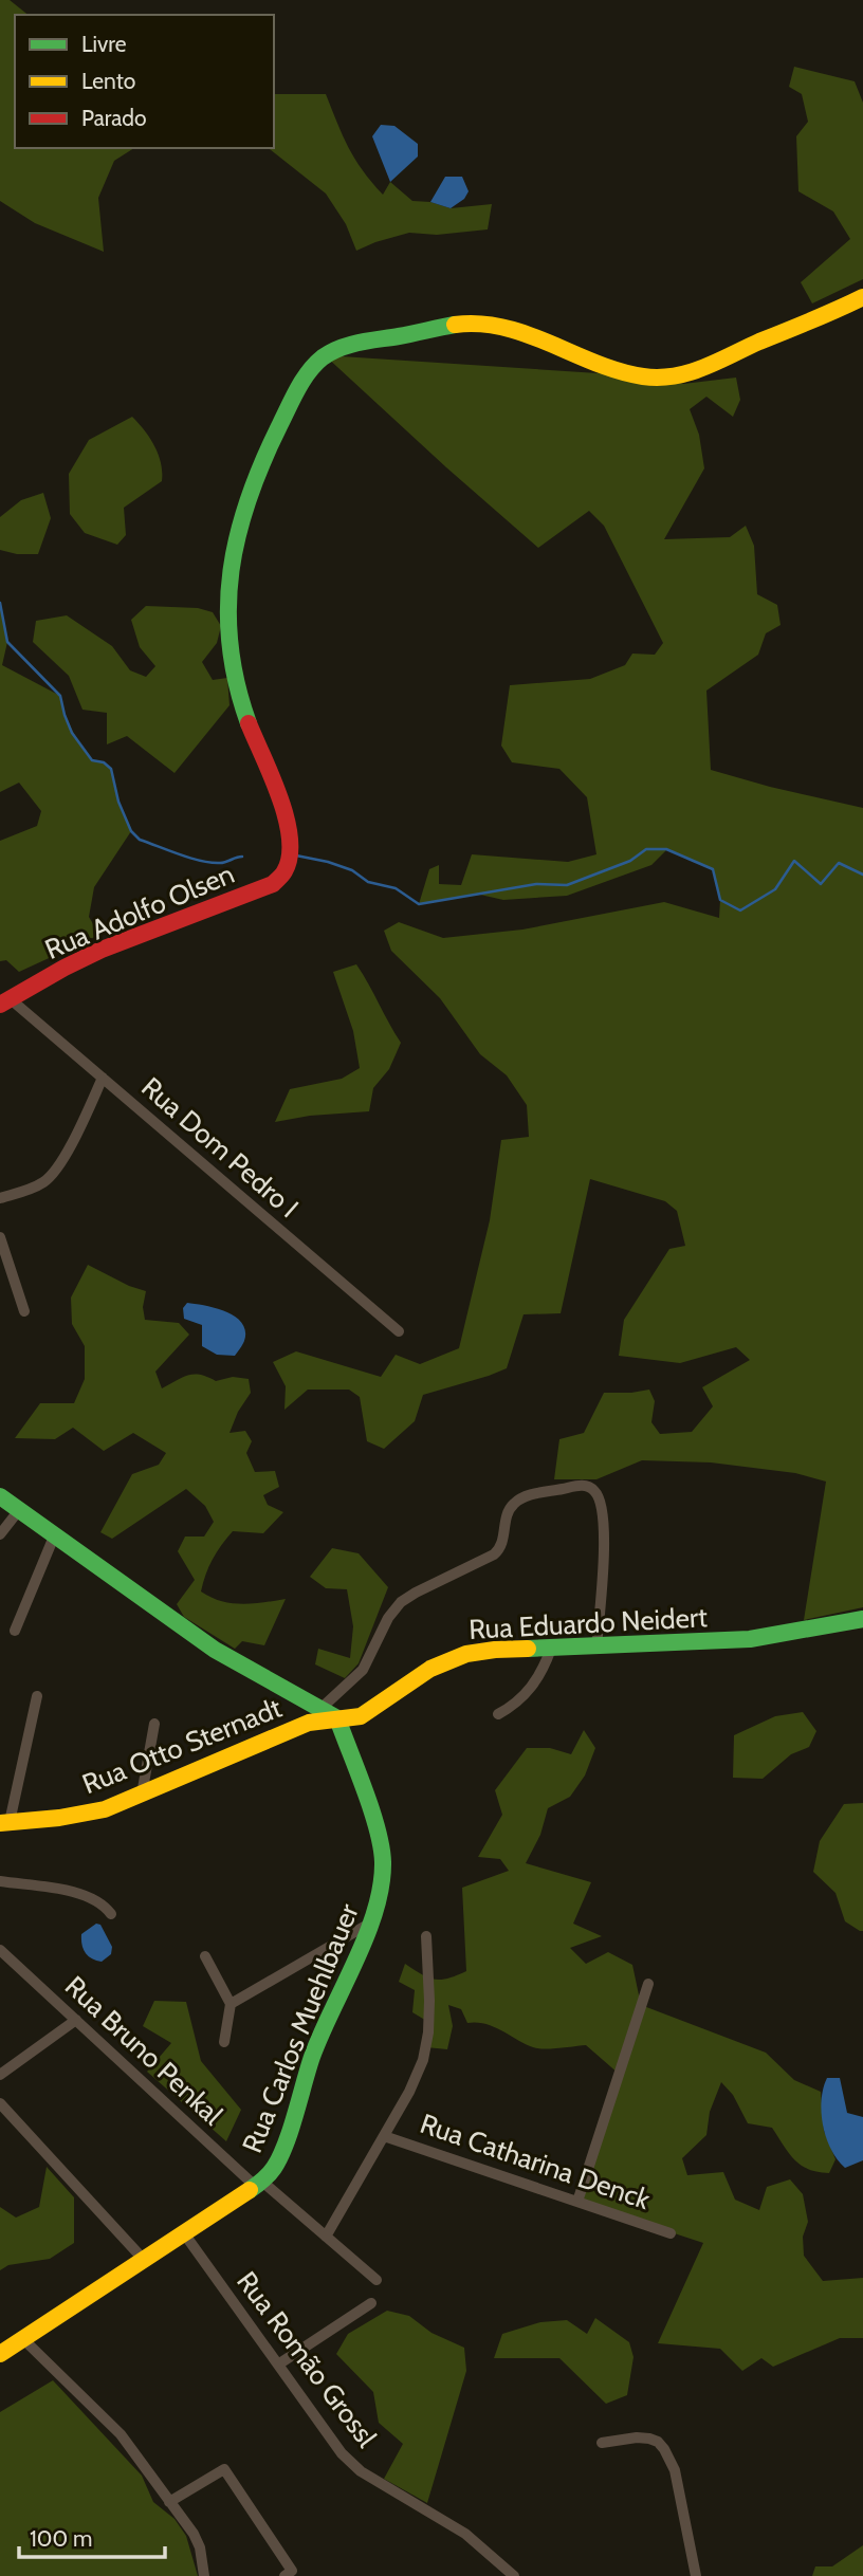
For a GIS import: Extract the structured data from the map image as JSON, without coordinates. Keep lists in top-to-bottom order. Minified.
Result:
{"streets":{"street":["Rua Adolfo Olsen","Rua Dom Pedro I","Rua Eduardo Neidert","Rua Otto Sternadt","Rua Carlos Muehlbauer","Rua Bruno Penkal","Rua Catharina Denck","Rua Romão Grossl"]},"crossings":[["Rua Adolfo Olsen","Rua Dom Pedro I"],["Rua Eduardo Neidert","Rua Otto Sternadt"],["Rua Eduardo Neidert","Rua Carlos Muehlbauer"],["Rua Otto Sternadt","Rua Carlos Muehlbauer"],["Rua Carlos Muehlbauer","Rua Bruno Penkal"],["Rua Carlos Muehlbauer","Rua Romão Grossl"]],"legend":["Livre","Lento","Parado"],"scale_bar":"100 m"}
